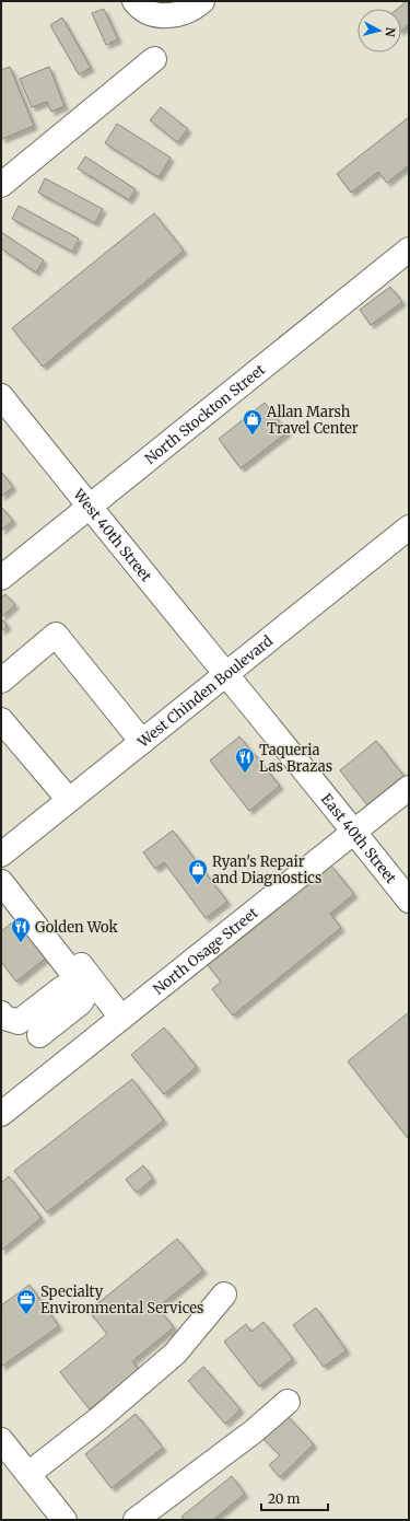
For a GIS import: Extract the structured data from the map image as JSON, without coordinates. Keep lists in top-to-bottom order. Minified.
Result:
{"streets":{"street":["North Stockton Street","West 40th Street","West Chinden Boulevard","East 40th Street","North Osage Street"]},"crossings":[["North Stockton Street","West 40th Street"],["West 40th Street","West Chinden Boulevard"],["West 40th Street","East 40th Street"],["West Chinden Boulevard","East 40th Street"],["East 40th Street","North Osage Street"]],"places":{"shop":["Allan Marsh Travel Center","Ryan's Repair and Diagnostics"],"restaurant":["Taqueria Las Brazas","Golden Wok"],"office":["Specialty Environmental Services"]},"scale_bar":"20 m","north":"right"}
